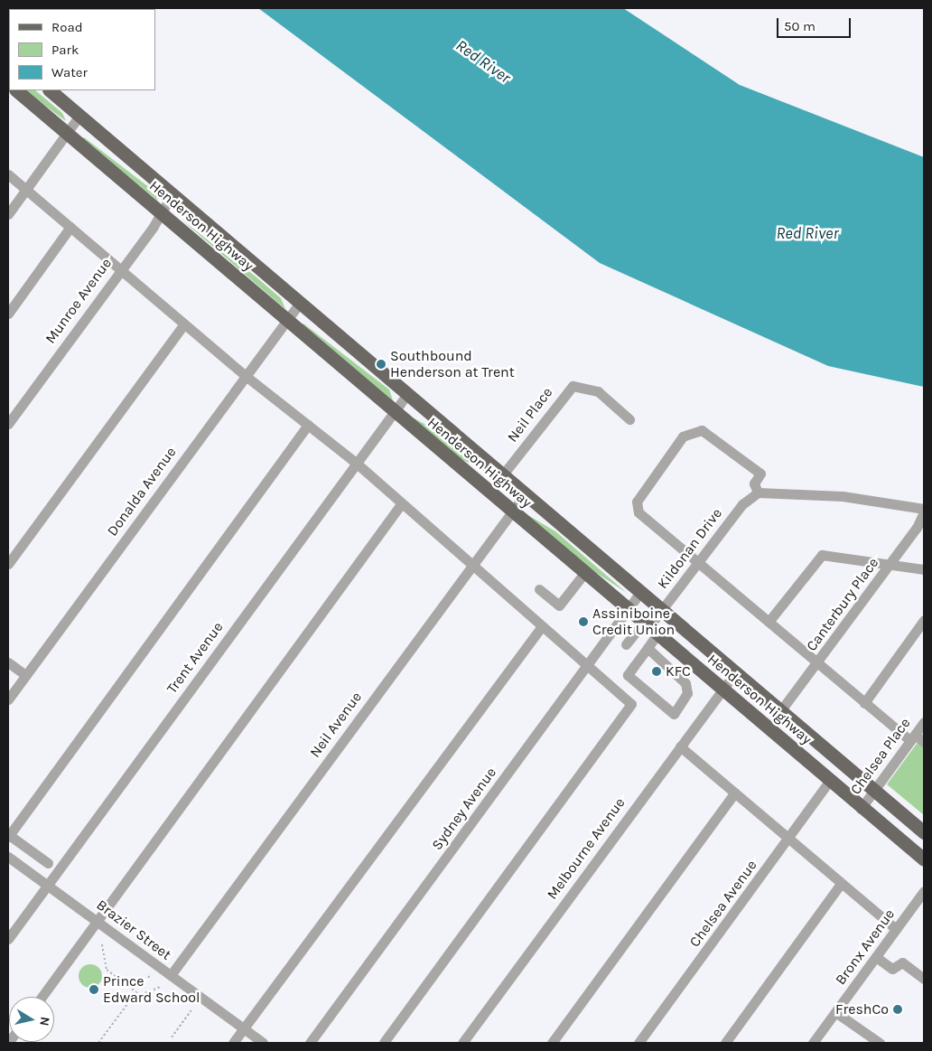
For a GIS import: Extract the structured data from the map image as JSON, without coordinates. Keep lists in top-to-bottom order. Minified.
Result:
{"streets":{"main road":["Henderson Highway"],"street":["Munroe Avenue","Neil Place","Donalda Avenue","Kildonan Drive","Canterbury Place","Trent Avenue","Neil Avenue","Chelsea Place","Sydney Avenue","Melbourne Avenue","Chelsea Avenue","Brazier Street","Bronx Avenue"]},"crossings":[["Henderson Highway","Munroe Avenue"],["Henderson Highway","Neil Place"],["Henderson Highway","Donalda Avenue"],["Henderson Highway","Kildonan Drive"],["Henderson Highway","Canterbury Place"],["Henderson Highway","Trent Avenue"],["Henderson Highway","Neil Avenue"],["Henderson Highway","Chelsea Place"],["Henderson Highway","Sydney Avenue"],["Henderson Highway","Melbourne Avenue"],["Henderson Highway","Chelsea Avenue"],["Trent Avenue","Brazier Street"],["Neil Avenue","Brazier Street"]],"water":["Red River"],"places":["Southbound Henderson at Trent","Assiniboine Credit Union","KFC","Prince Edward School","FreshCo"],"legend":["Road","Park","Water"],"scale_bar":"50 m","north":"right"}
